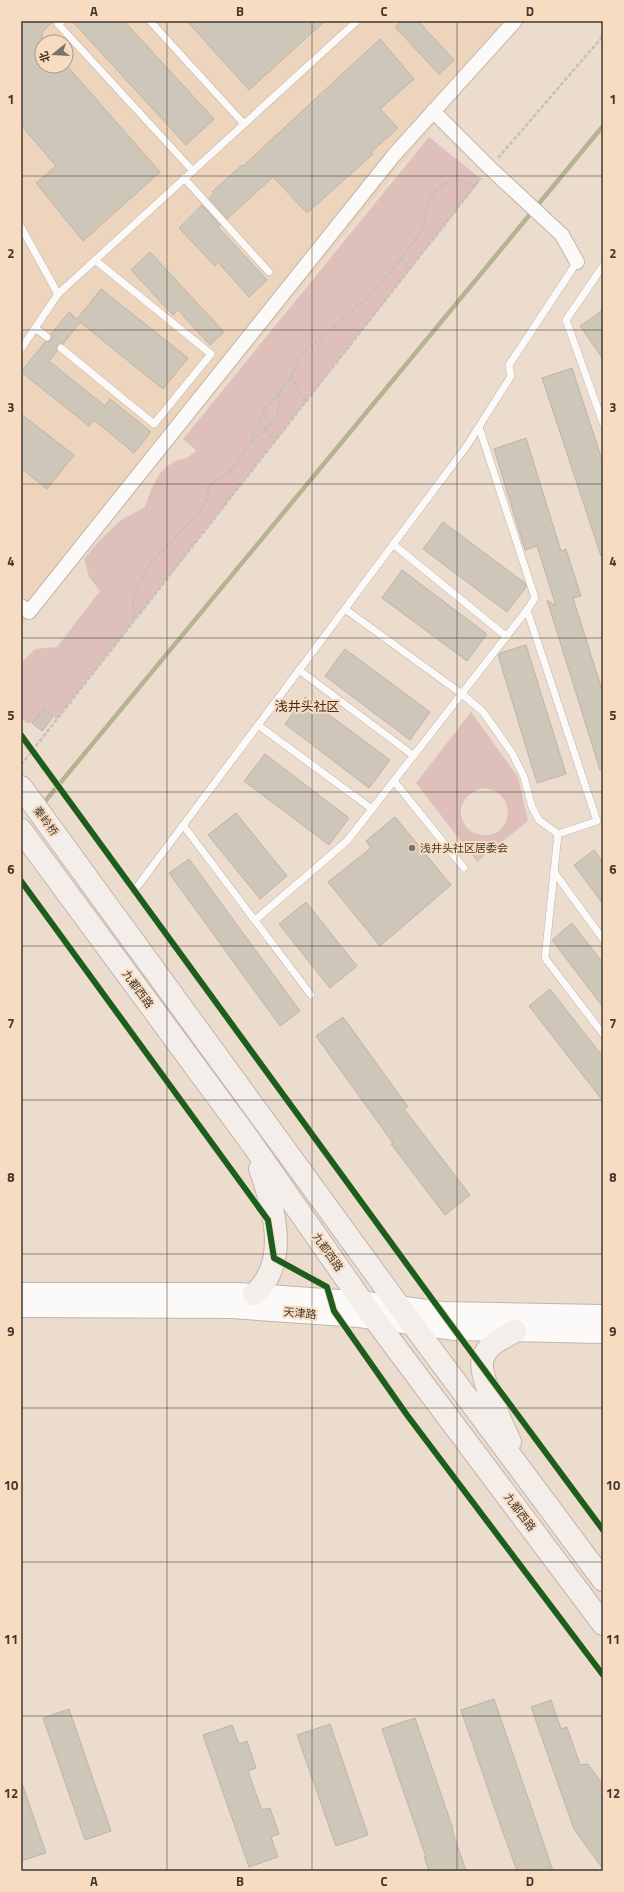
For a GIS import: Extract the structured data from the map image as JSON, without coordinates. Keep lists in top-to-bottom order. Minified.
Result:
{"streets":{"main road":["秦岭桥","九都西路","天津路"]},"crossings":[["秦岭桥","天津路"],["九都西路","天津路"]],"districts":["浅井头社区"],"places":["浅井头社区居委会"],"north":"left","grid":{"columns":["A","B","C","D"],"rows":["1","2","3","4","5","6","7","8","9","10","11","12"]}}
